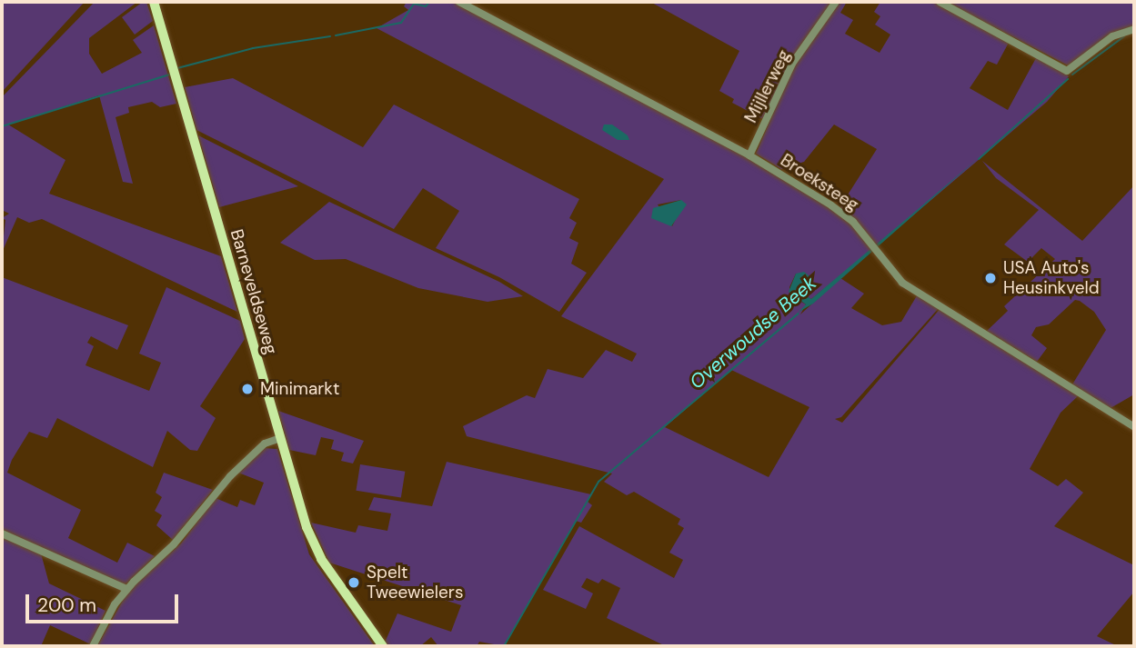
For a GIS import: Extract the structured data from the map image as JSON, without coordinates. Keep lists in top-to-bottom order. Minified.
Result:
{"streets":{"main road":["Barneveldseweg"],"street":["Mijllerweg","Broeksteeg"]},"crossings":[["Mijllerweg","Broeksteeg"]],"water":["Overwoudse Beek"],"places":["USA Auto's Heusinkveld","Minimarkt","Spelt Tweewielers"],"scale_bar":"200 m"}
